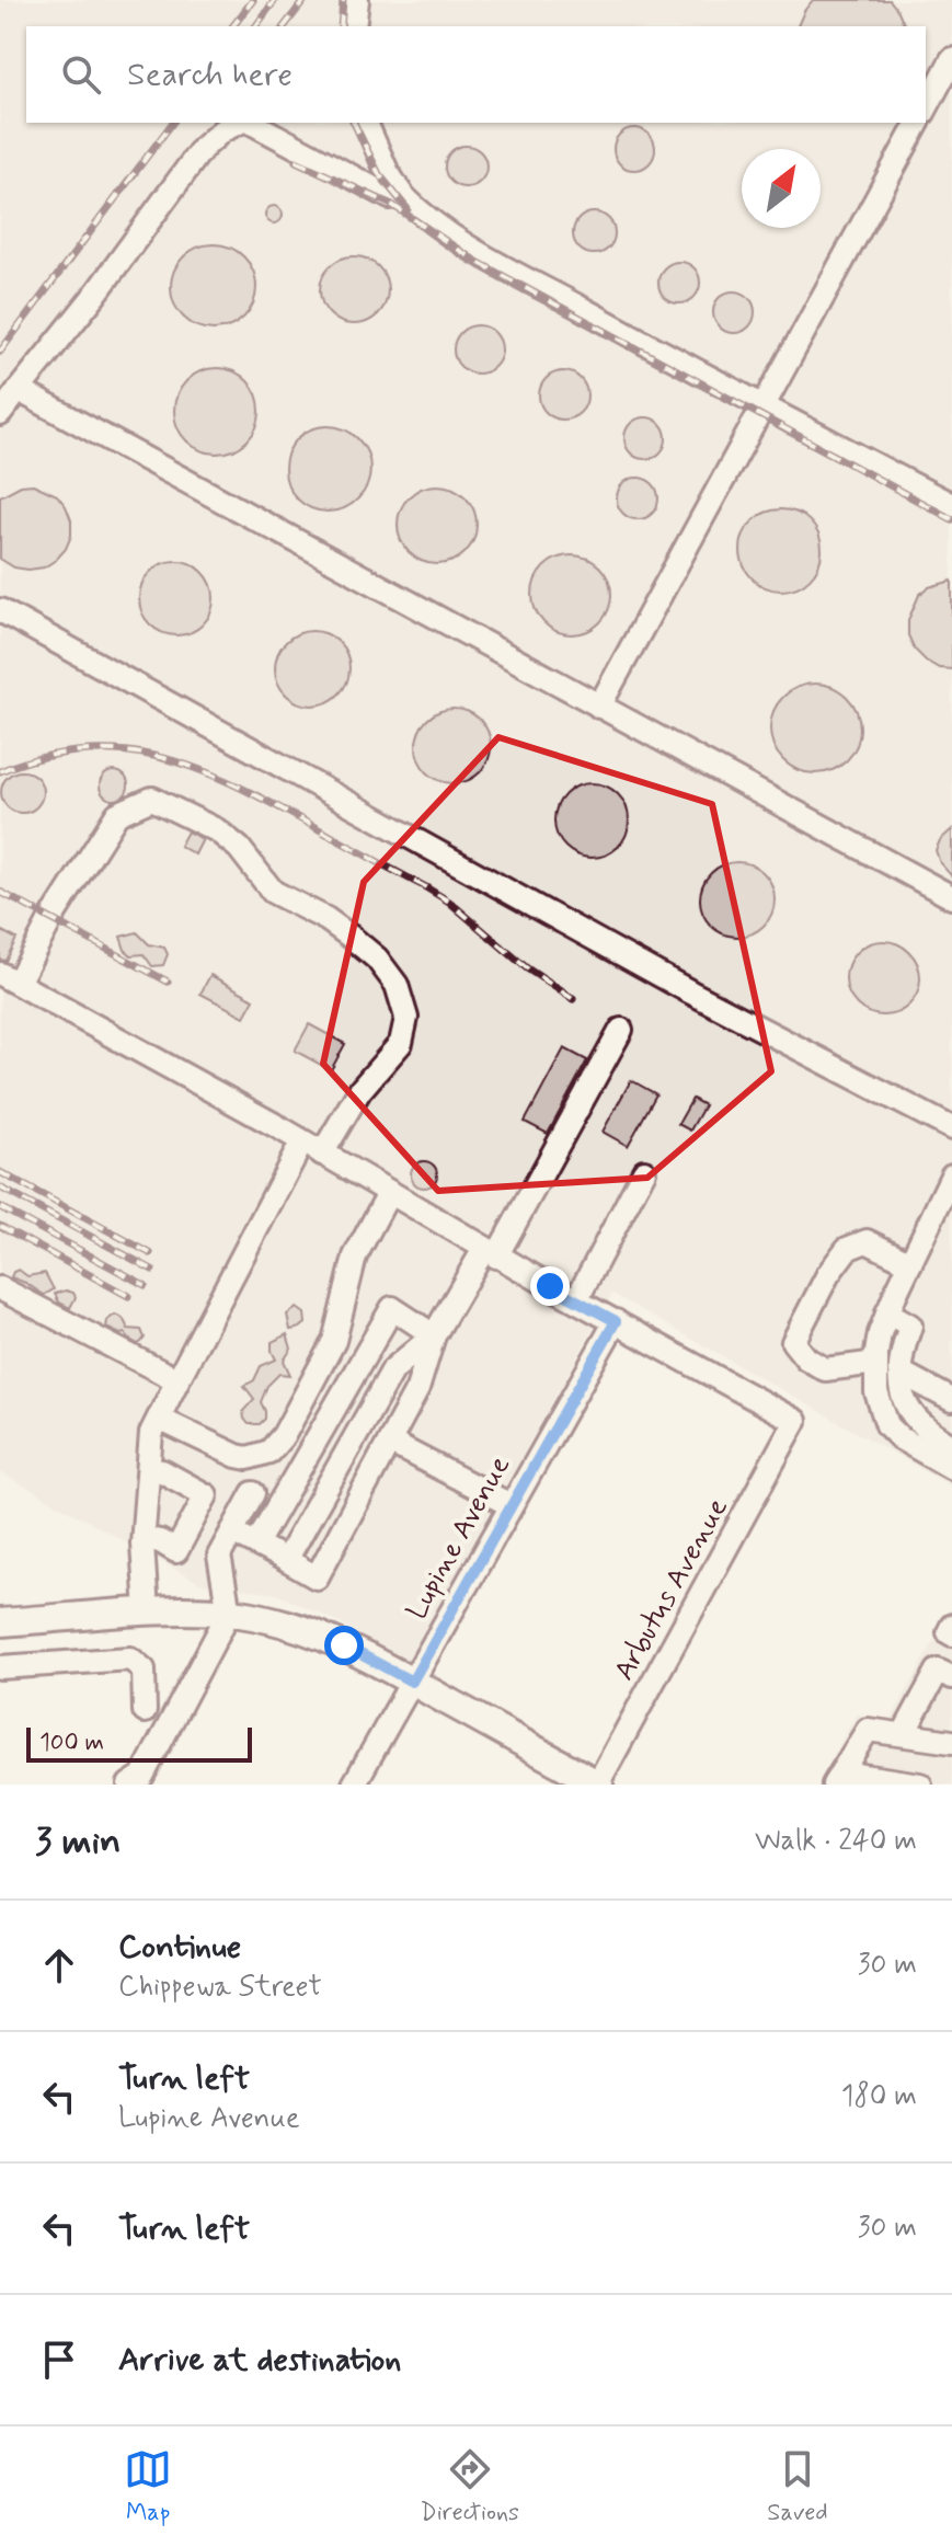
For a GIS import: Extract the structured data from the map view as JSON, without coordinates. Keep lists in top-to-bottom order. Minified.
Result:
{"streets":{"street":["Lupine Avenue","Arbutus Avenue"]},"crossings":[["Lupine Avenue","Arbutus Avenue"]],"scale_bar":"100 m","north":"top right","page":{"search":"Search here","scale":"100 m","heading":["3 min","Walk · 240 m"],"list":[["Continue","Chippewa Street","30 m"],["Turn left","Lupine Avenue","180 m"],["Turn left","30 m"],"Arrive at destination"],"nav":["Map","Directions","Saved"]}}
